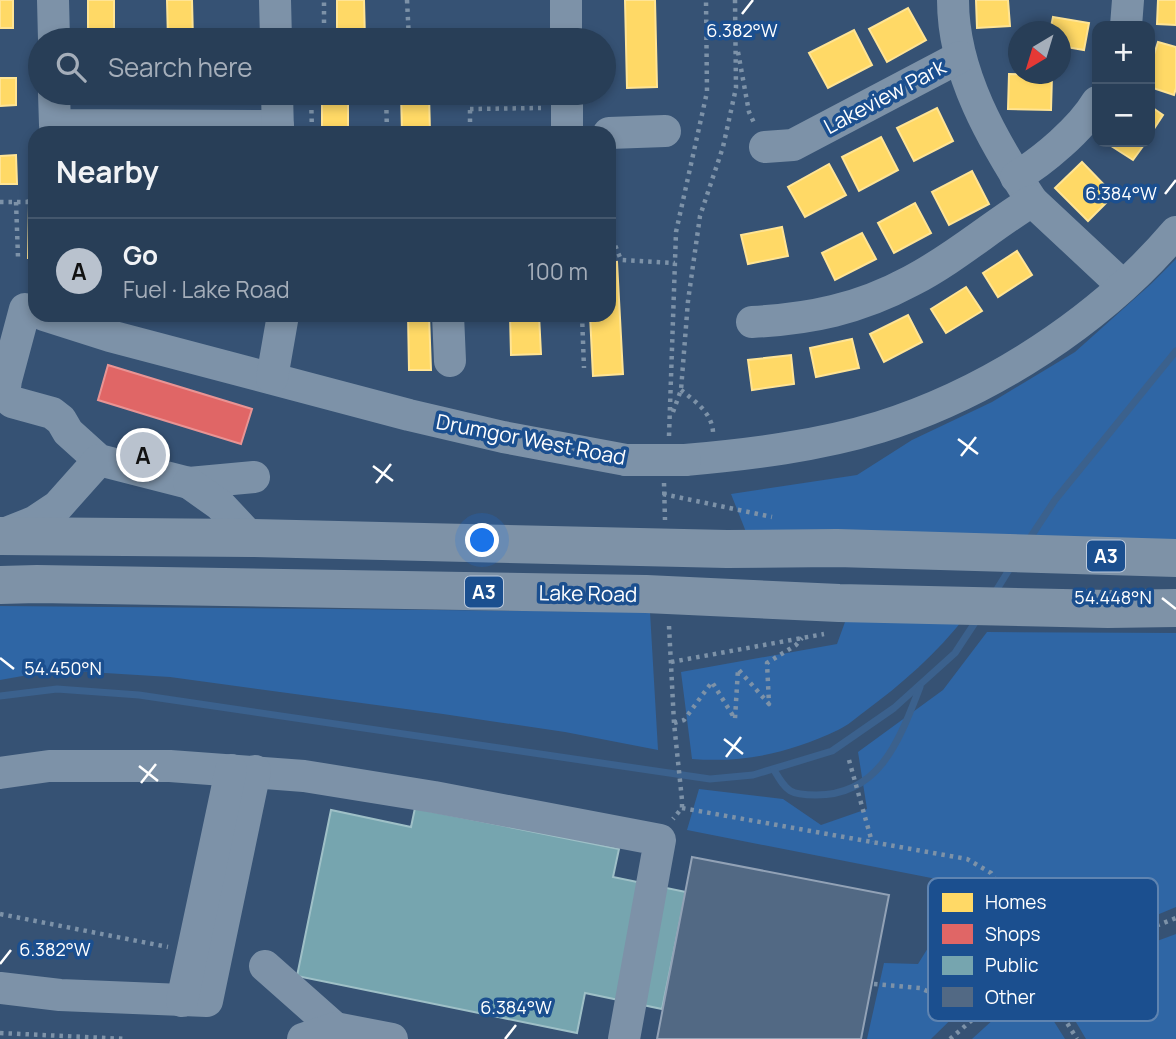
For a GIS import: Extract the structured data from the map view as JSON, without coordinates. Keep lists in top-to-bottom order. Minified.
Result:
{"streets":{"highway":["A3","Lake Road"],"street":["Lakeview Park","Drumgor West Road"]},"crossings":[["Lakeview Park","Drumgor West Road"]],"legend":["Homes","Shops","Public","Other"],"north":"bottom left","page":{"map_buttons":["+","−"],"search":"Search here","heading":"Nearby","list":[{"mark":"A","name":"Go","note":"Fuel · Lake Road","value":"100 m"}],"pins":"A"},"coordinates":["6.382°W","6.384°W","54.448°N","54.450°N"]}
